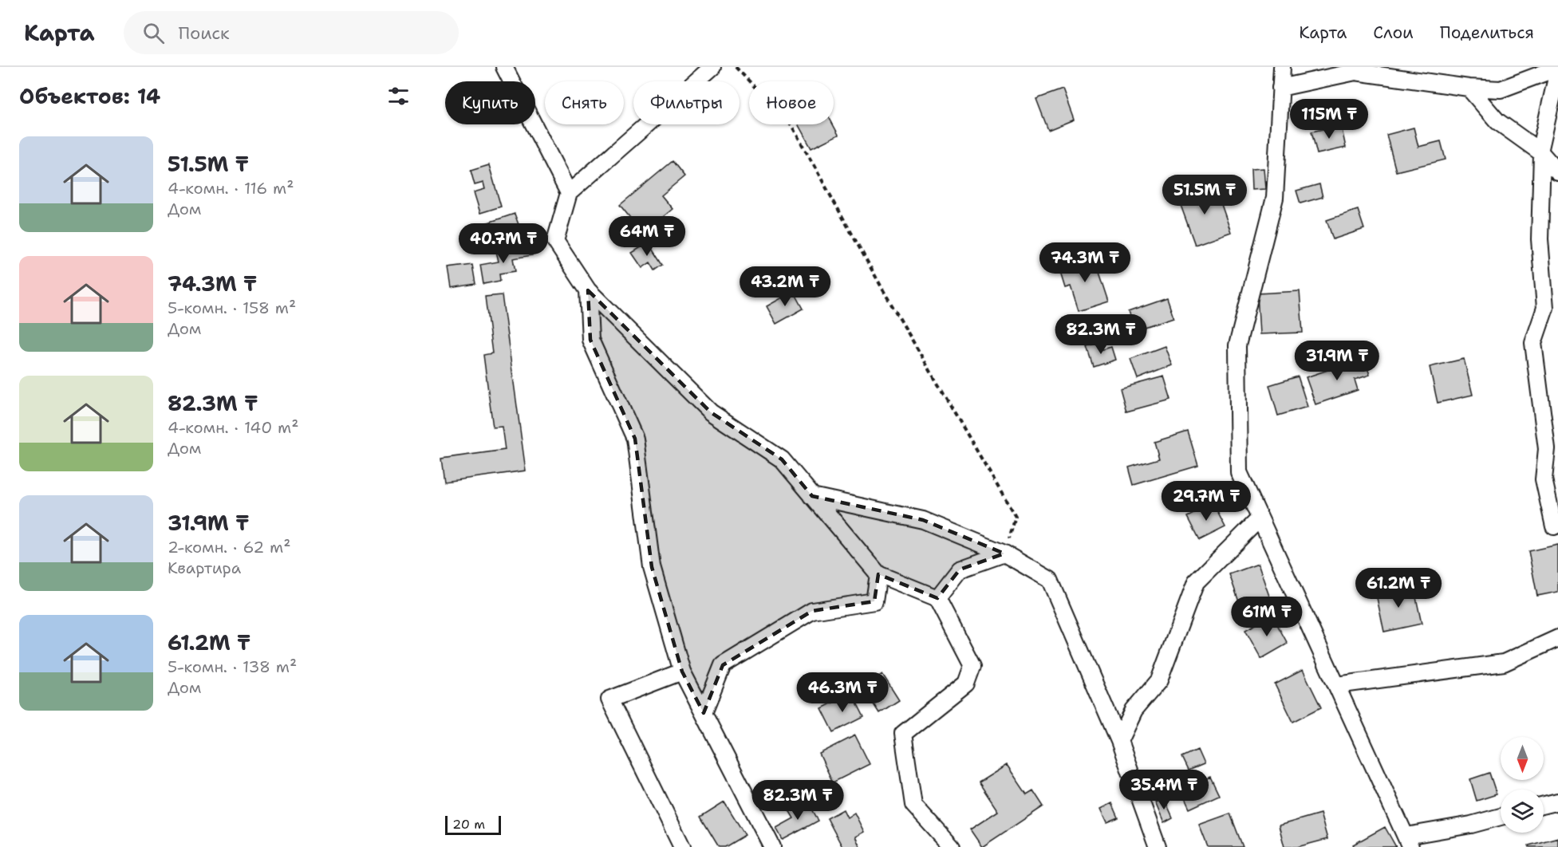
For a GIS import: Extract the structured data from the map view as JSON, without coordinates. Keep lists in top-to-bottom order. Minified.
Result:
{"scale_bar":"20 m","north":"bottom","page":{"header":"Карта","search":"Поиск","nav":["Карта","Слои","Поделиться"],"heading":"Объектов: 14","chip":["Купить","Снять","Фильтры","Новое"],"price":["115M ₸","51.5M ₸","64M ₸","40.7M ₸","74.3M ₸","43.2M ₸","82.3M ₸","31.9M ₸","29.7M ₸","61.2M ₸","61M ₸","46.3M ₸","35.4M ₸","82.3M ₸"],"list":[{"name":"51.5M ₸","note":"4-комн. · 116 m² · Дом"},{"name":"74.3M ₸","note":"5-комн. · 158 m² · Дом"},{"name":"82.3M ₸","note":"4-комн. · 140 m² · Дом"},{"name":"31.9M ₸","note":"2-комн. · 62 m² · Квартира"},{"name":"61.2M ₸","note":"5-комн. · 138 m² · Дом"}],"scale":"20 m"}}
